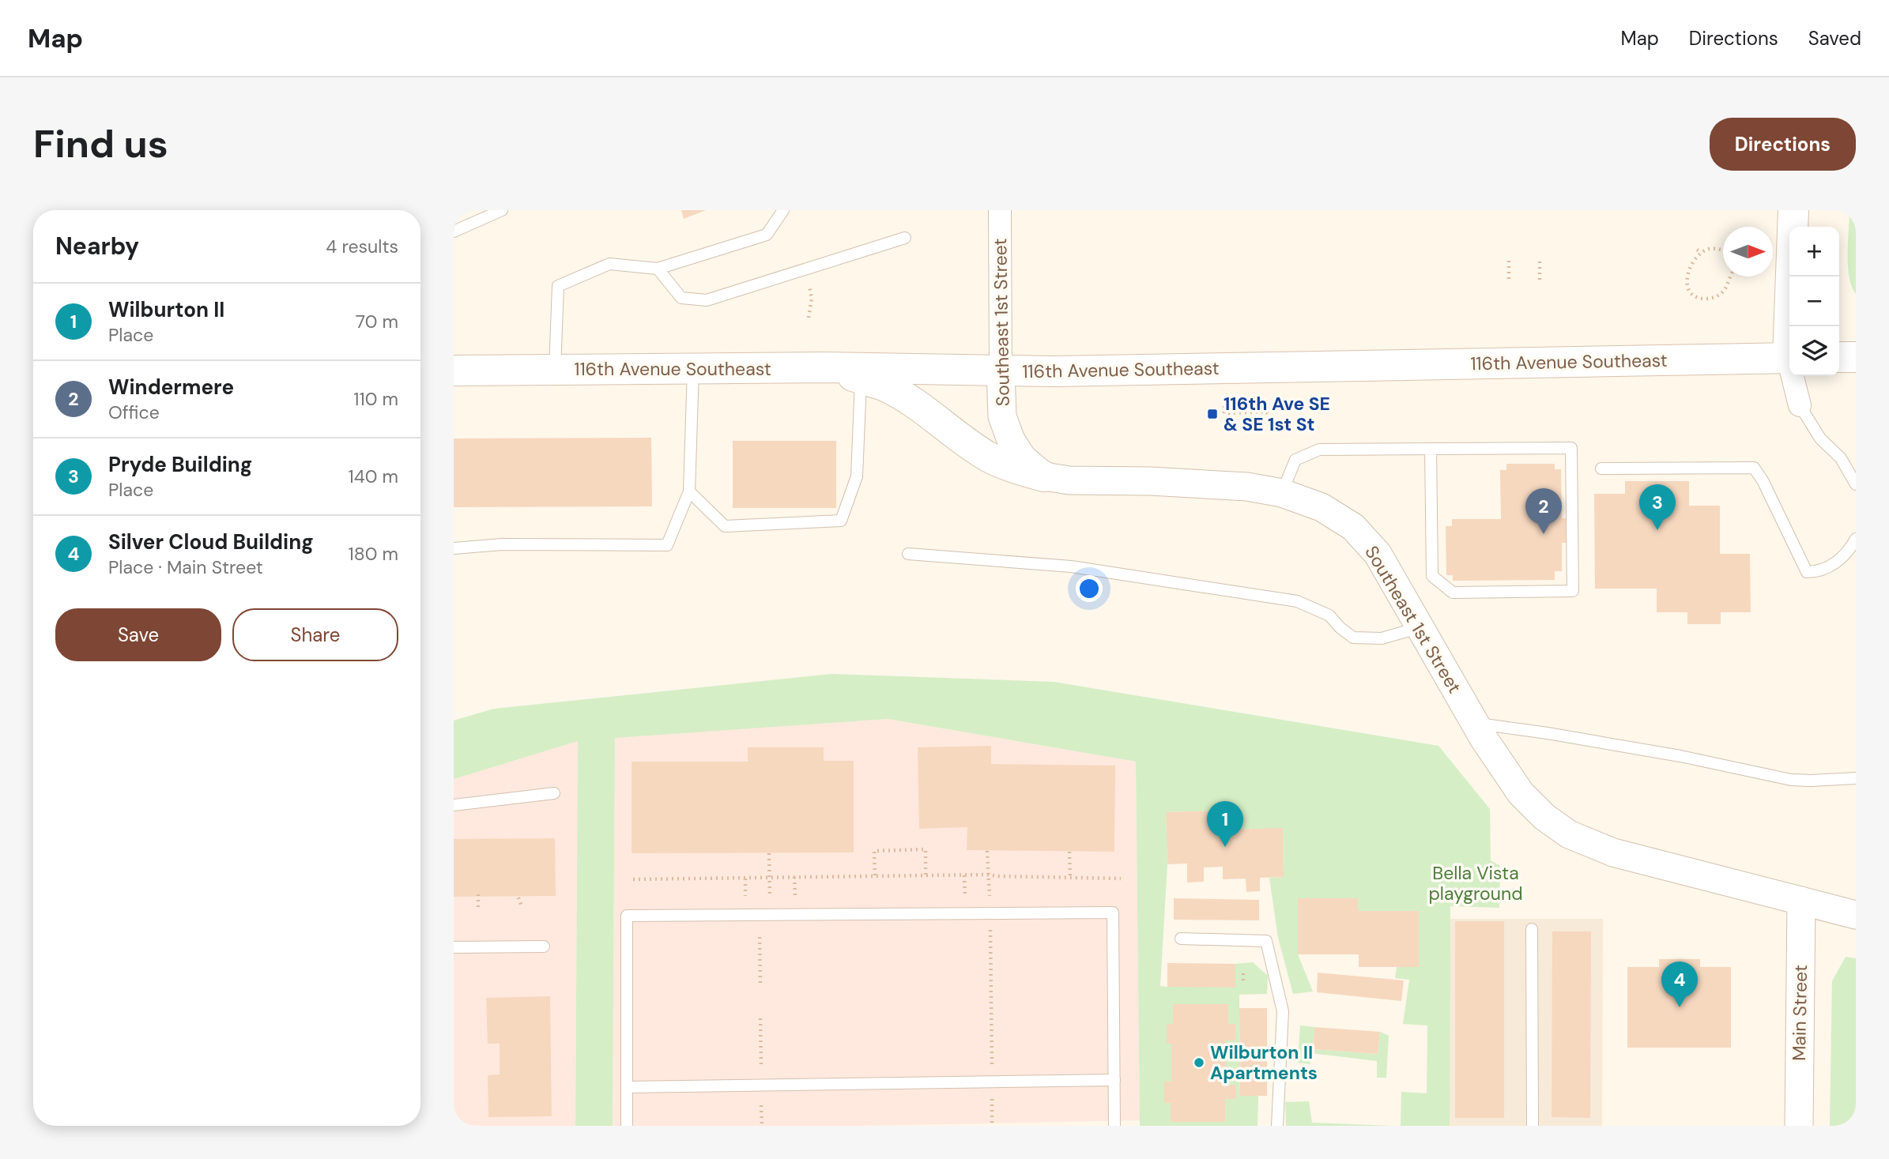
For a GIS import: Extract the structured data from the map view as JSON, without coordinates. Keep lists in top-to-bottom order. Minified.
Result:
{"streets":{"main road":["116th Avenue Southeast"],"street":["Southeast 1st Street","Main Street"]},"crossings":[["Southeast 1st Street","116th Avenue Southeast"],["Southeast 1st Street","Main Street"]],"parks":["Bella Vista playground"],"places":{"transit":["116th Ave SE & SE 1st St"],"other":["Wilburton II Apartments"]},"north":"right","page":{"header":"Map","nav":["Map","Directions","Saved"],"buttons":["Directions",["Save","Share"]],"title":"Find us","heading":["Nearby","4 results"],"map_buttons":["+","−"],"list":[{"mark":"1","name":"Wilburton II","note":"Place","value":"70 m"},{"mark":"2","name":"Windermere","note":"Office","value":"110 m"},{"mark":"3","name":"Pryde Building","note":"Place","value":"140 m"},{"mark":"4","name":"Silver Cloud Building","note":"Place · Main Street","value":"180 m"}],"pins":["3","2","1","4"]}}
